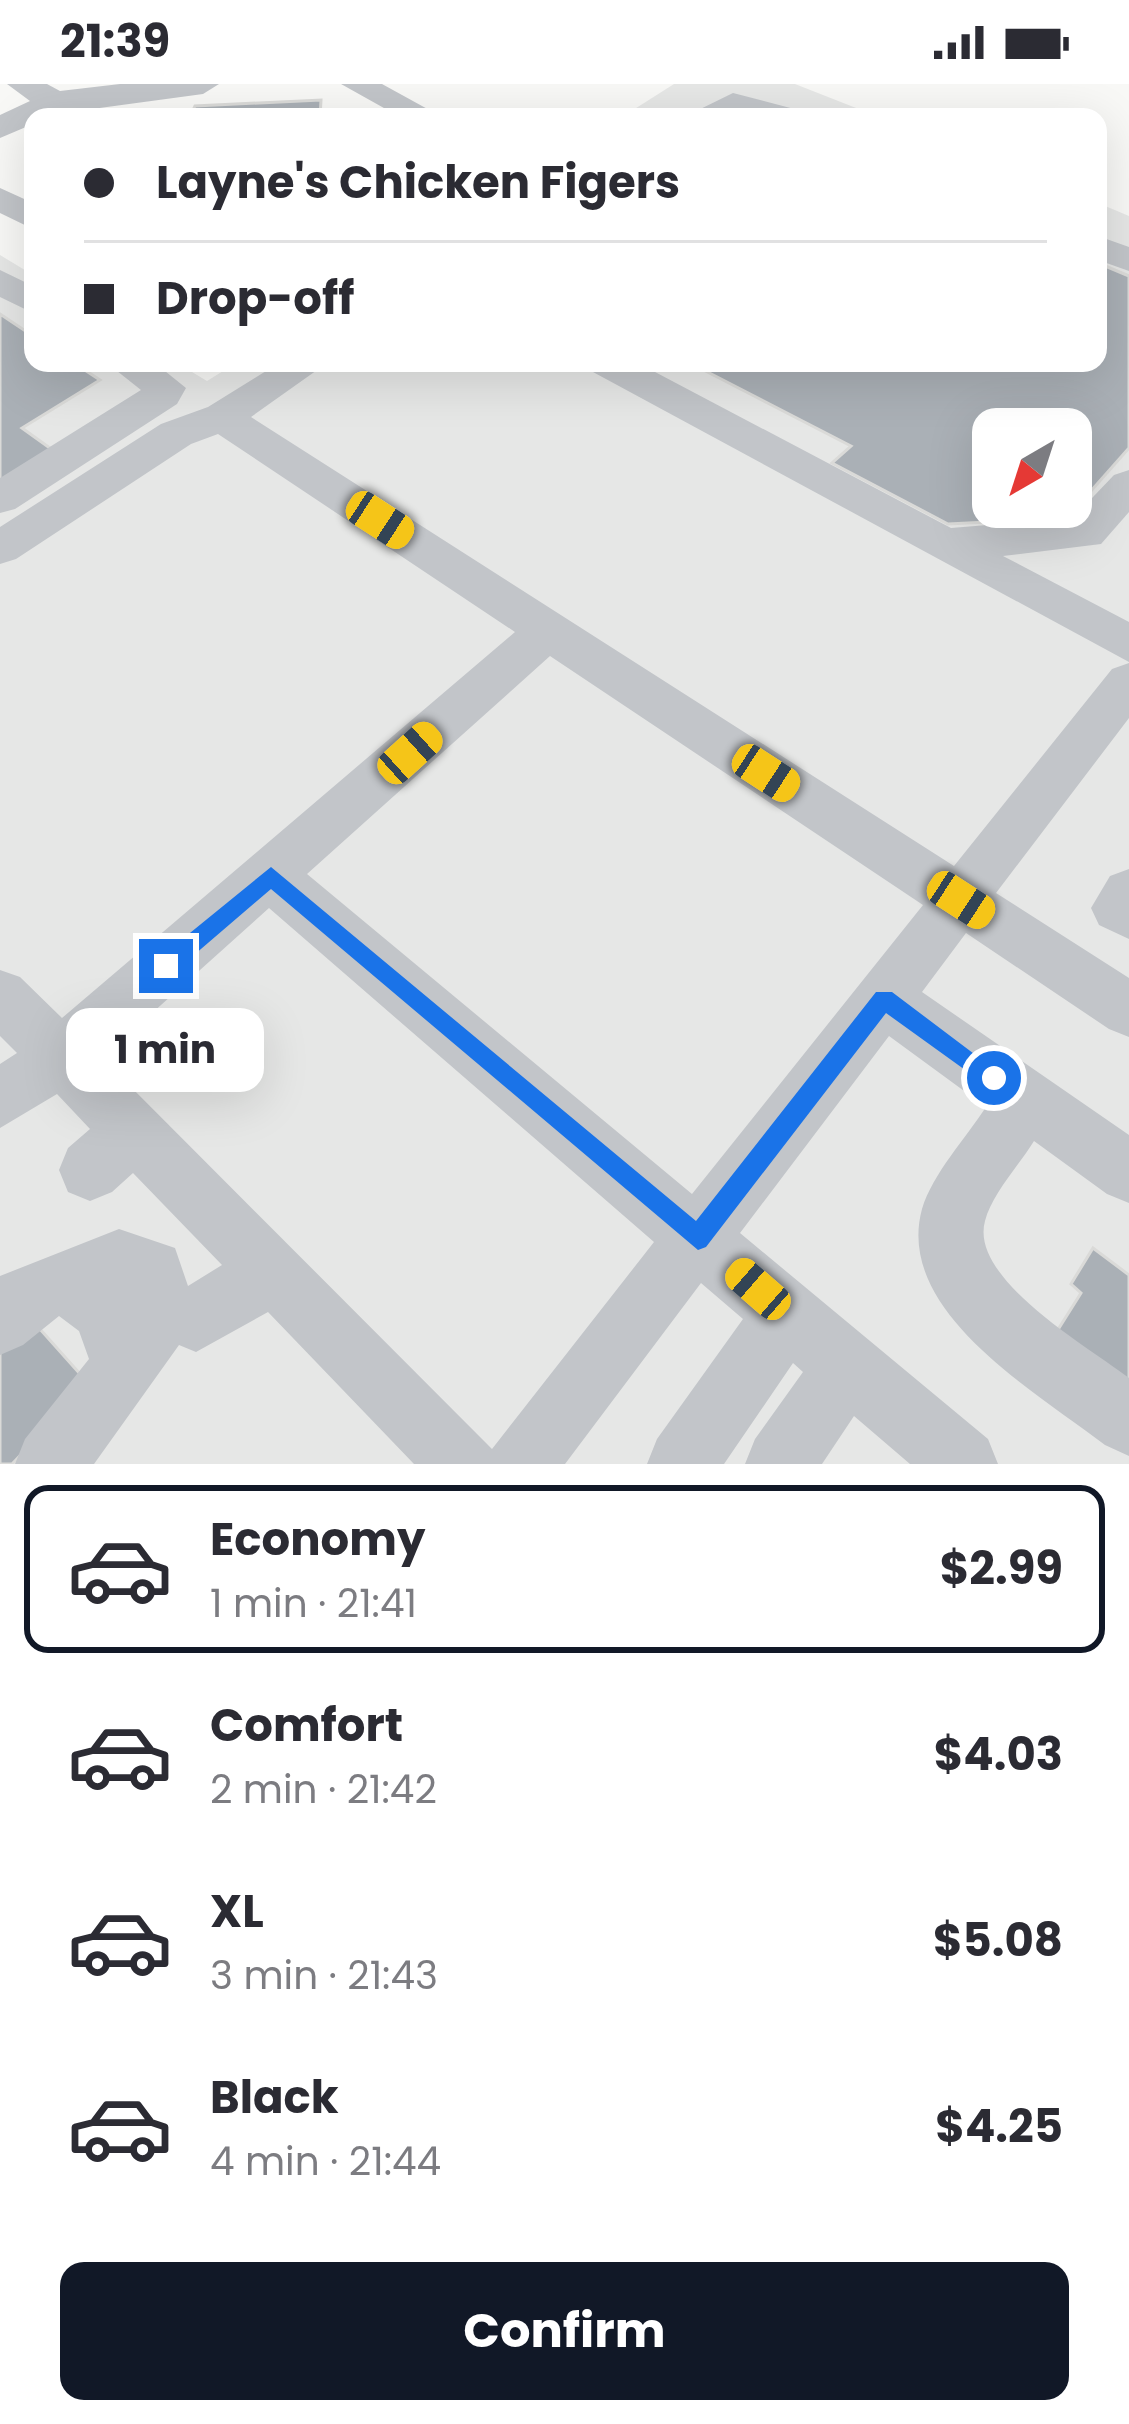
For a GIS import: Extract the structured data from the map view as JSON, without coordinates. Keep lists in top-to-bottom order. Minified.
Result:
{"north":"bottom left","page":{"status":"21:39","banner":["Layne's Chicken Figers","Drop-off"],"bubble":"1 min","list":[{"name":"Economy","note":"1 min · 21:41","value":"$2.99"},{"name":"Comfort","note":"2 min · 21:42","value":"$4.03"},{"name":"XL","note":"3 min · 21:43","value":"$5.08"},{"name":"Black","note":"4 min · 21:44","value":"$4.25"}],"buttons":"Confirm"}}
